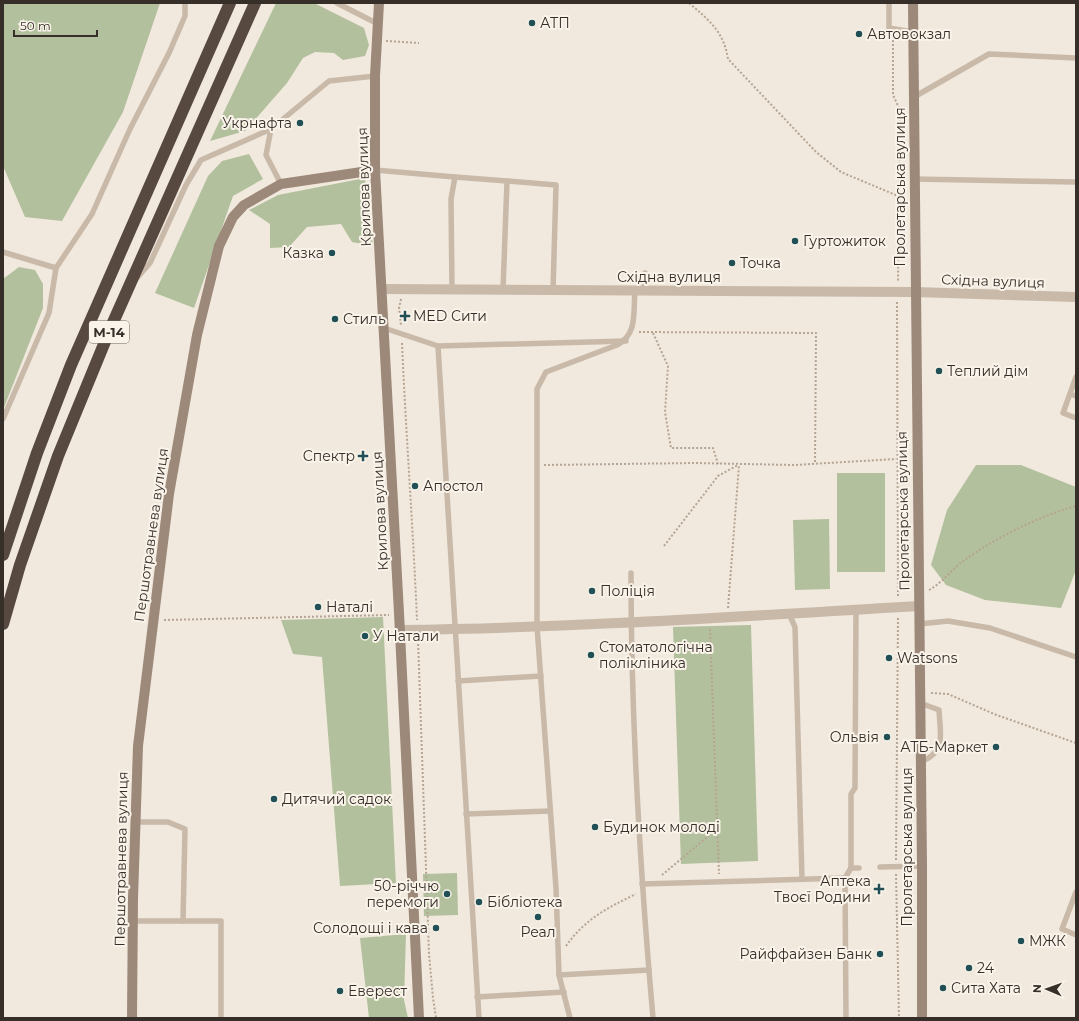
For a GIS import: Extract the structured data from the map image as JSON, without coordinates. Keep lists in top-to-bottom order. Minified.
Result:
{"streets":{"highway":["М-14"],"street":["Крилова вулиця","Пролетарська вулиця","Східна вулиця","Першотравнева вулиця"]},"crossings":[["Крилова вулиця","Східна вулиця"],["Крилова вулиця","Першотравнева вулиця"],["Пролетарська вулиця","Східна вулиця"]],"places":{"other":["АТП","Автовокзал","Укрнафта","Гуртожиток","Казка","Точка","Стиль","Теплий дім","Апостол","Поліція","Наталі","У Натали","Стоматологічна полікліника","Watsons","Ольвія","АТБ-Маркет","Дитячий садок","Будинок молоді","50-річчю перемоги","Бібліотека","Реал","Солодощі і кава","МЖК","Райффайзен Банк","24","Сита Хата","Еверест"],"health":["MED Сити","Спектр","Аптека Твоєї Родини"]},"scale_bar":"50 m","north":"left"}
